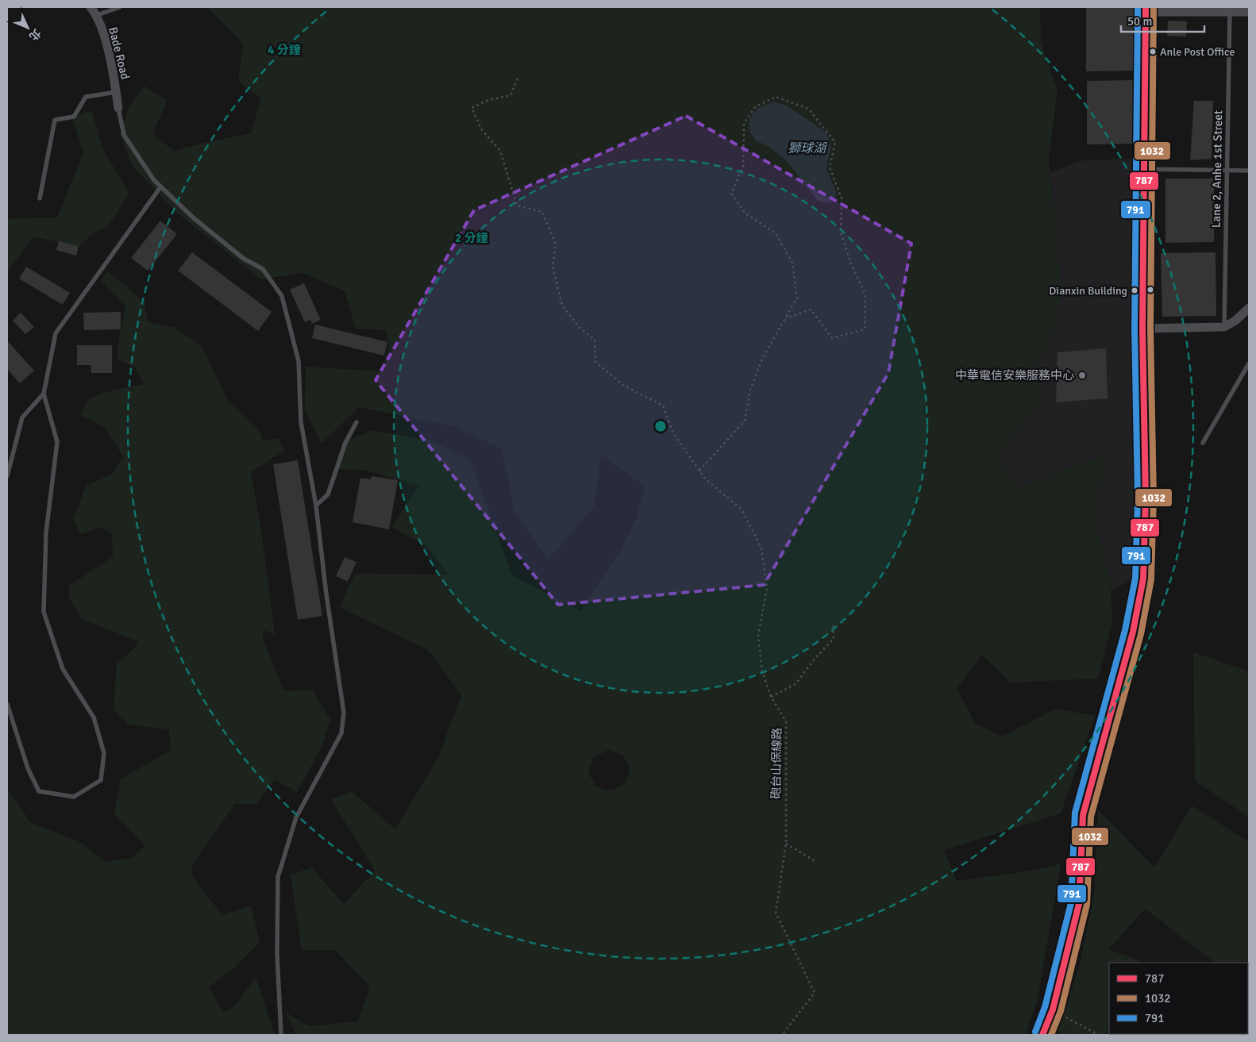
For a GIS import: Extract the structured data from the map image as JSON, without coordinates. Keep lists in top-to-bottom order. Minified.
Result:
{"streets":{"street":["Bade Road"],"lane":["Lane 2, Anhe 1st Street"],"path":["砲台山保線路"]},"water":["獅球湖"],"places":["Anle Post Office","Dianxin Building","中華電信安樂服務中心"],"lines":["transit line 787","transit line 1032","transit line 791"],"legend":["787","1032","791"],"scale_bar":"50 m","north":"bottom right","rings":["4 分鐘","2 分鐘"]}
